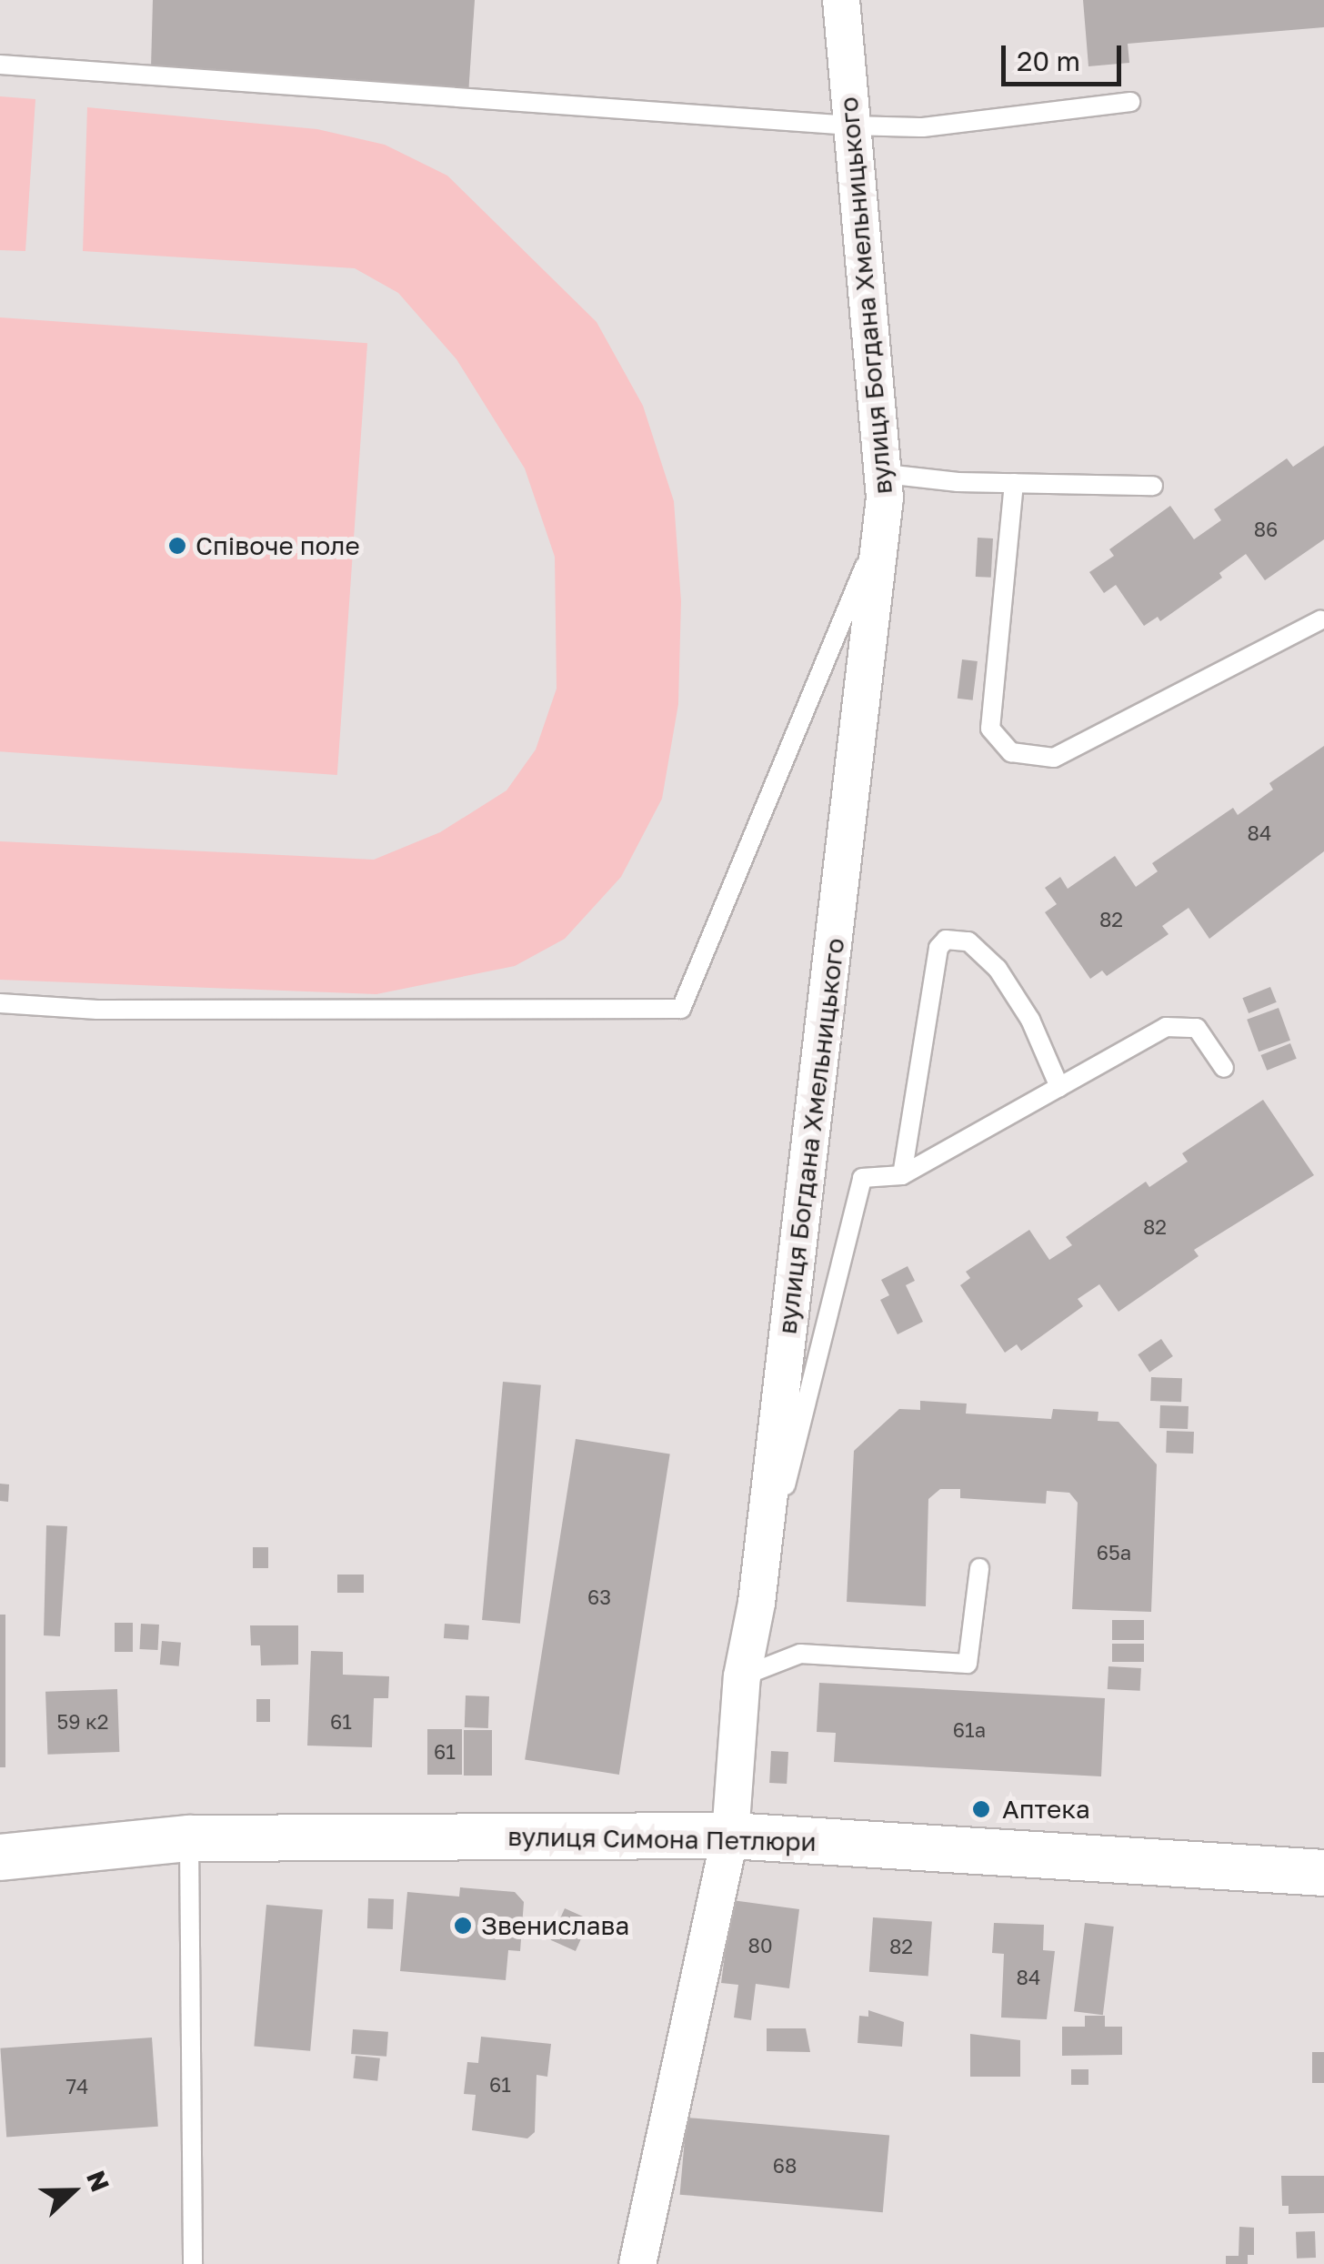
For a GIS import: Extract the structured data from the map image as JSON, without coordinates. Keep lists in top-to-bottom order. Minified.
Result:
{"streets":{"street":["вулиця Богдана Хмельницького","вулиця Симона Петлюри"]},"crossings":[["вулиця Богдана Хмельницького","вулиця Симона Петлюри"]],"places":["Співоче поле","Аптека","Звенислава"],"house_numbers":["86","84","82","82","65а","63","59 к2","61","61а","61","80","82","84","61","74","68"],"scale_bar":"20 m","north":"right"}
